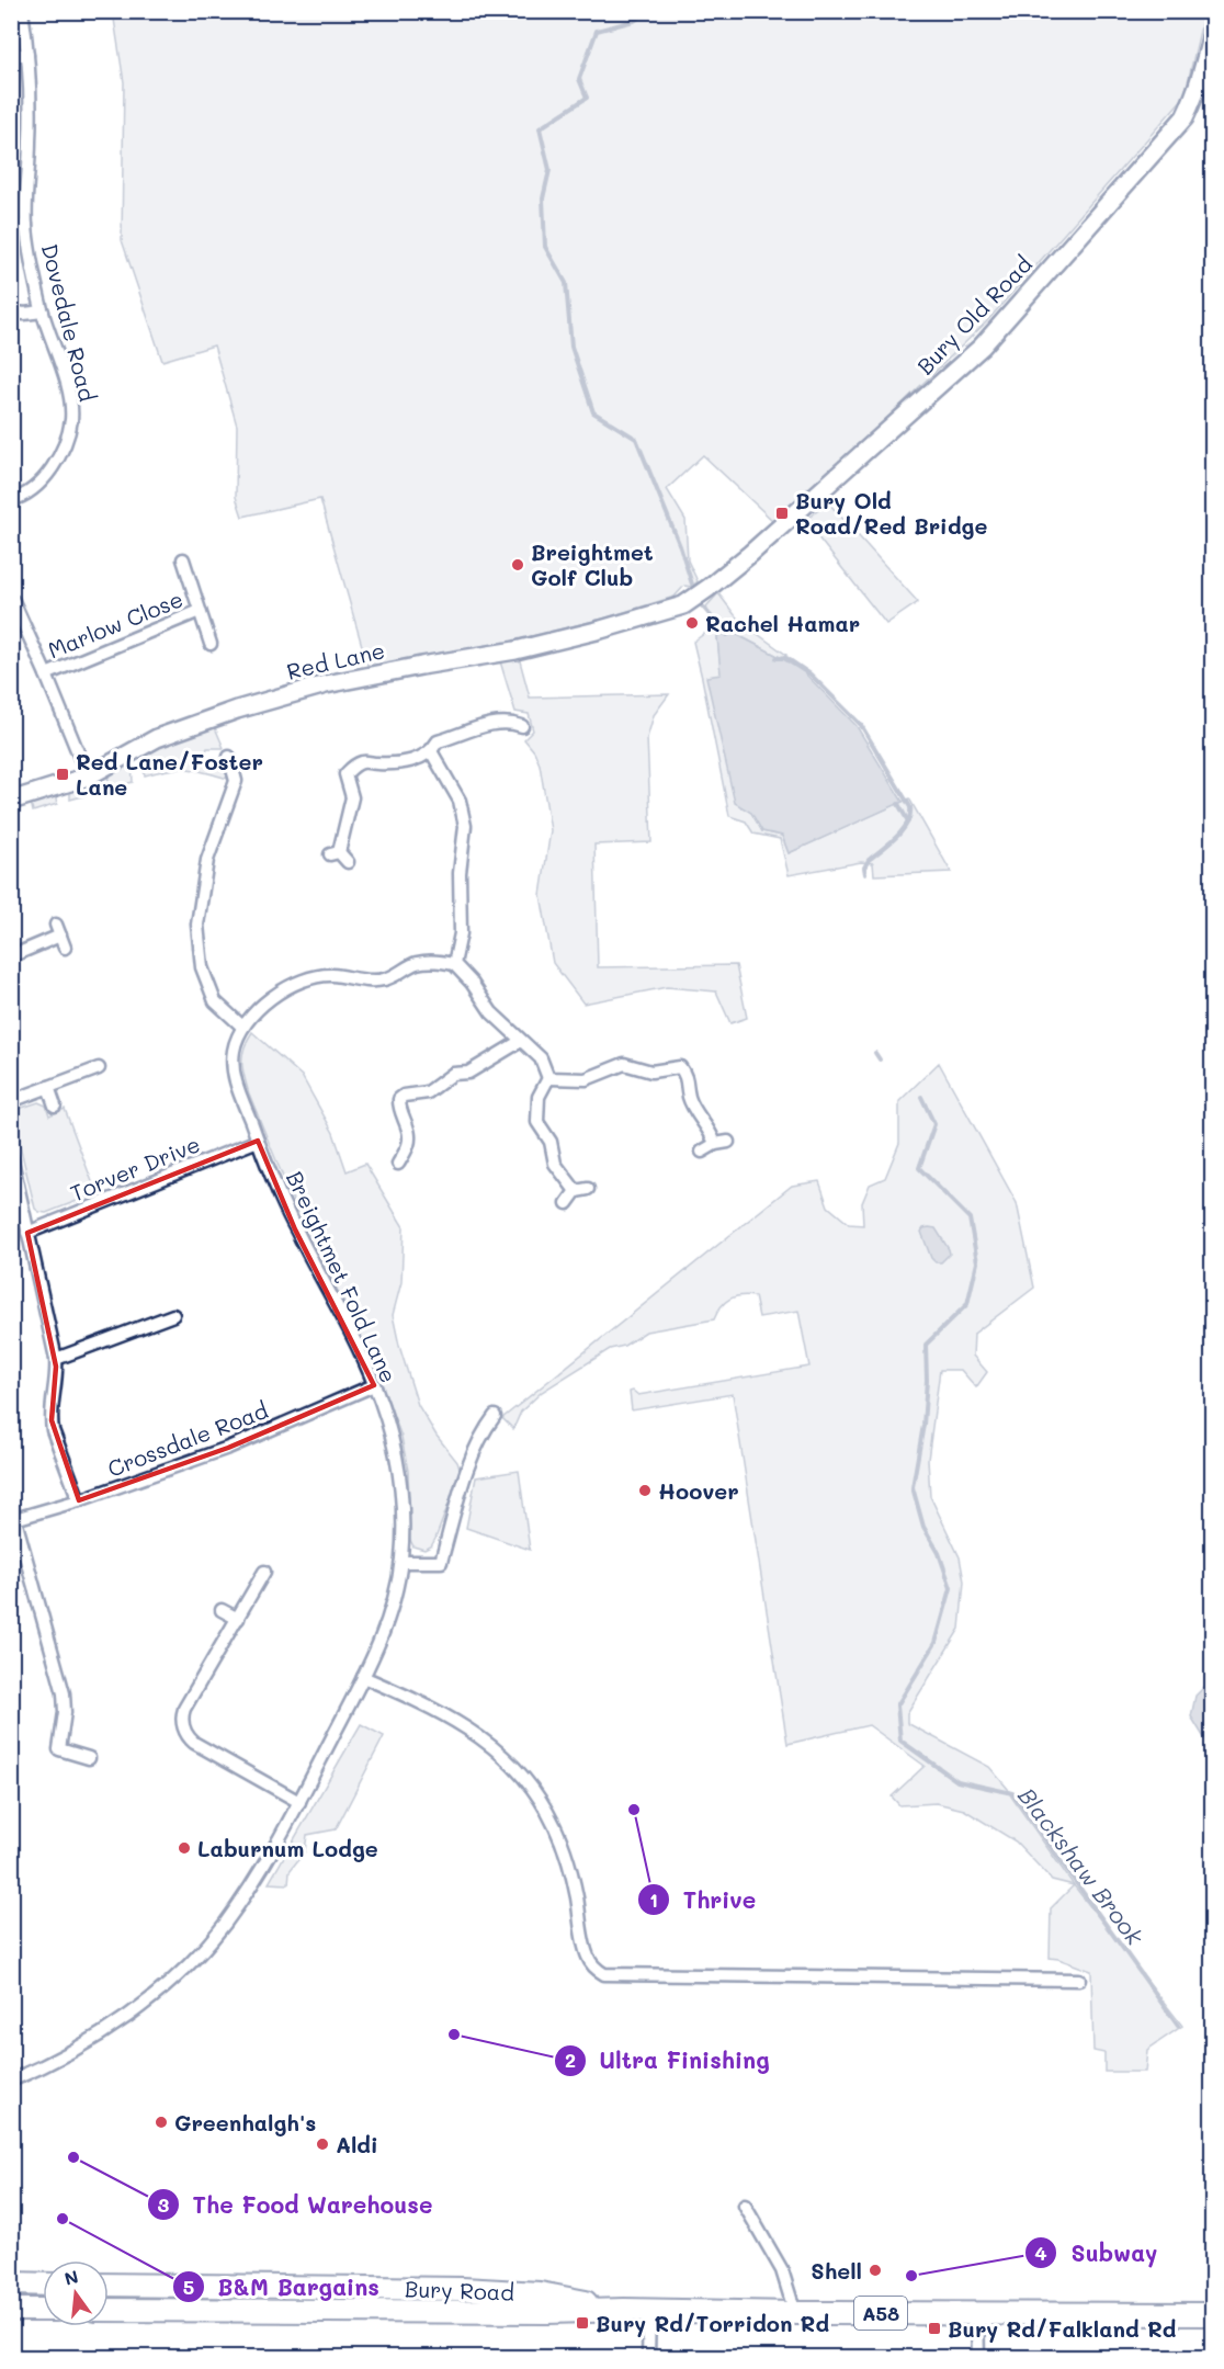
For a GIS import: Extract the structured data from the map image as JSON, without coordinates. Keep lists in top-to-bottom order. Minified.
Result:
{"streets":{"highway":["Bury Road","A58"],"street":["Bury Old Road","Dovedale Road","Marlow Close","Red Lane","Torver Drive","Breightmet Fold Lane","Crossdale Road"]},"crossings":[["Bury Old Road","Red Lane"],["Torver Drive","Breightmet Fold Lane"],["Breightmet Fold Lane","Crossdale Road"]],"water":["Blackshaw Brook"],"places":{"transit":["Bury Old Road/Red Bridge","Red Lane/Foster Lane","Bury Rd/Torridon Rd","Bury Rd/Falkland Rd"],"other":["Breightmet Golf Club","Rachel Hamar","Hoover","Thrive","Laburnum Lodge","Ultra Finishing","Greenhalgh's","Aldi","The Food Warehouse","B&M Bargains","Shell","Subway"]},"north":"top"}
